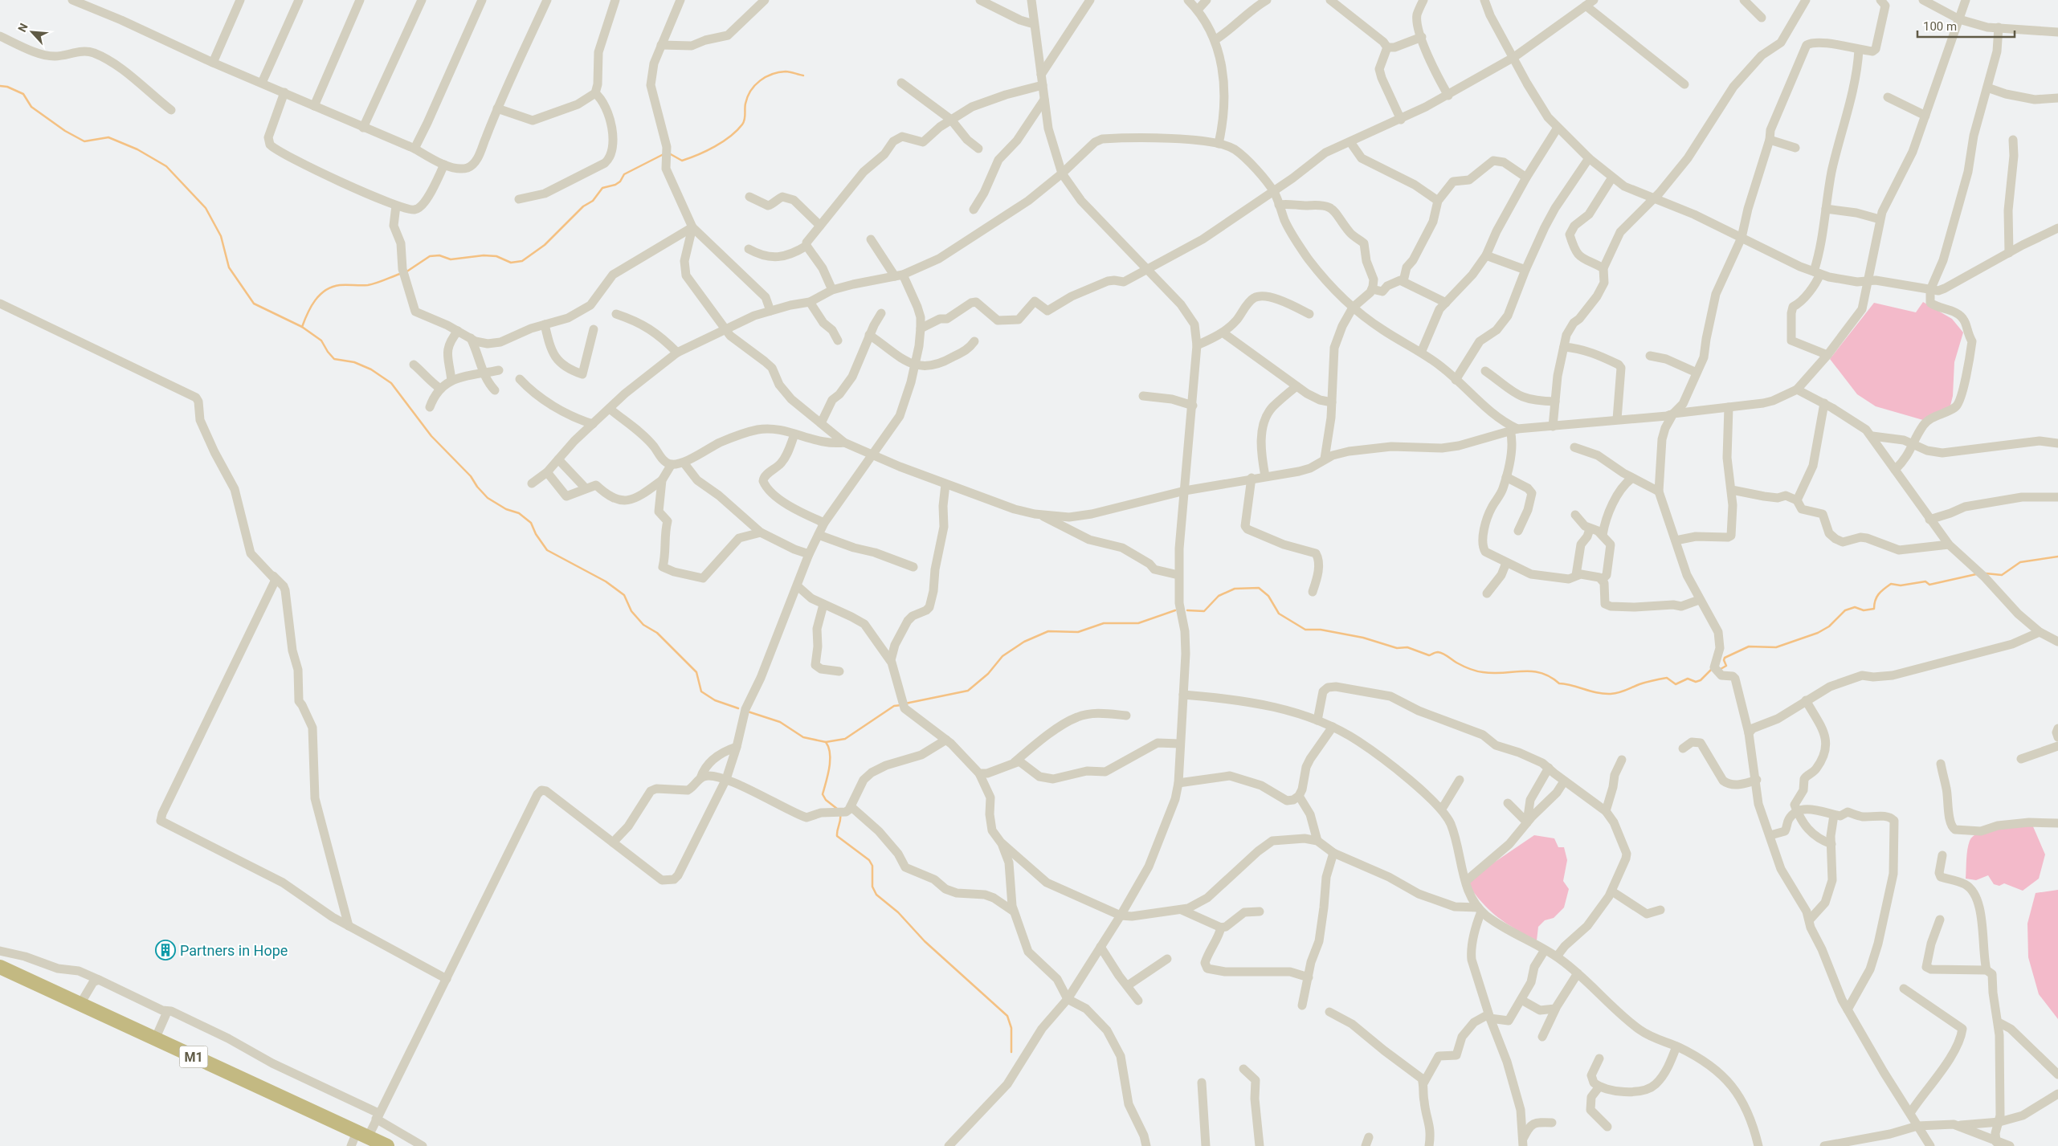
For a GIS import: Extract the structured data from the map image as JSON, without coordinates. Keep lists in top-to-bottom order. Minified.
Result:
{"streets":{"highway":["M1"]},"places":{"building":["Partners in Hope"]},"scale_bar":"100 m","north":"top left"}
